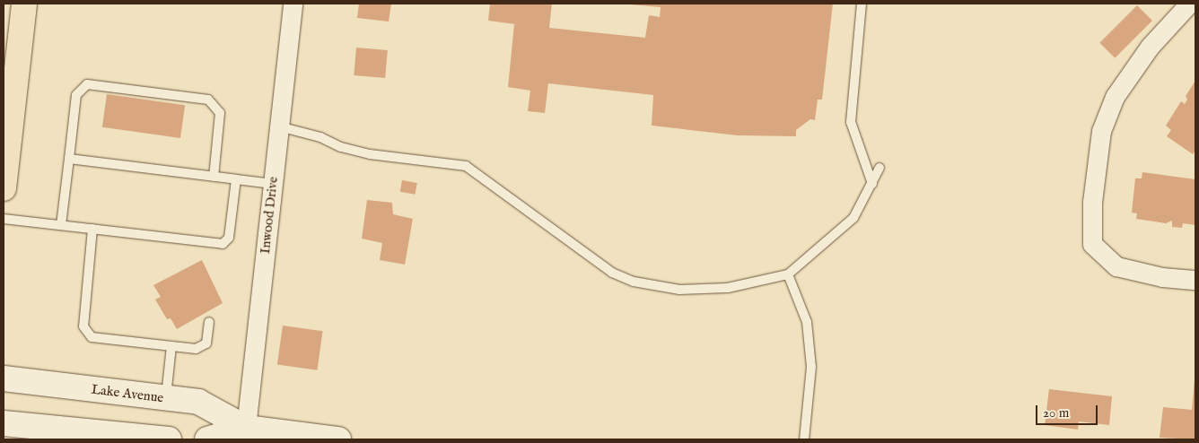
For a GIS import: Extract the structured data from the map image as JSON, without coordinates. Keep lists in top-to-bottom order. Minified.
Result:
{"streets":{"main road":["Lake Avenue"],"street":["Inwood Drive"]},"crossings":[["Inwood Drive","Lake Avenue"]],"scale_bar":"20 m"}
